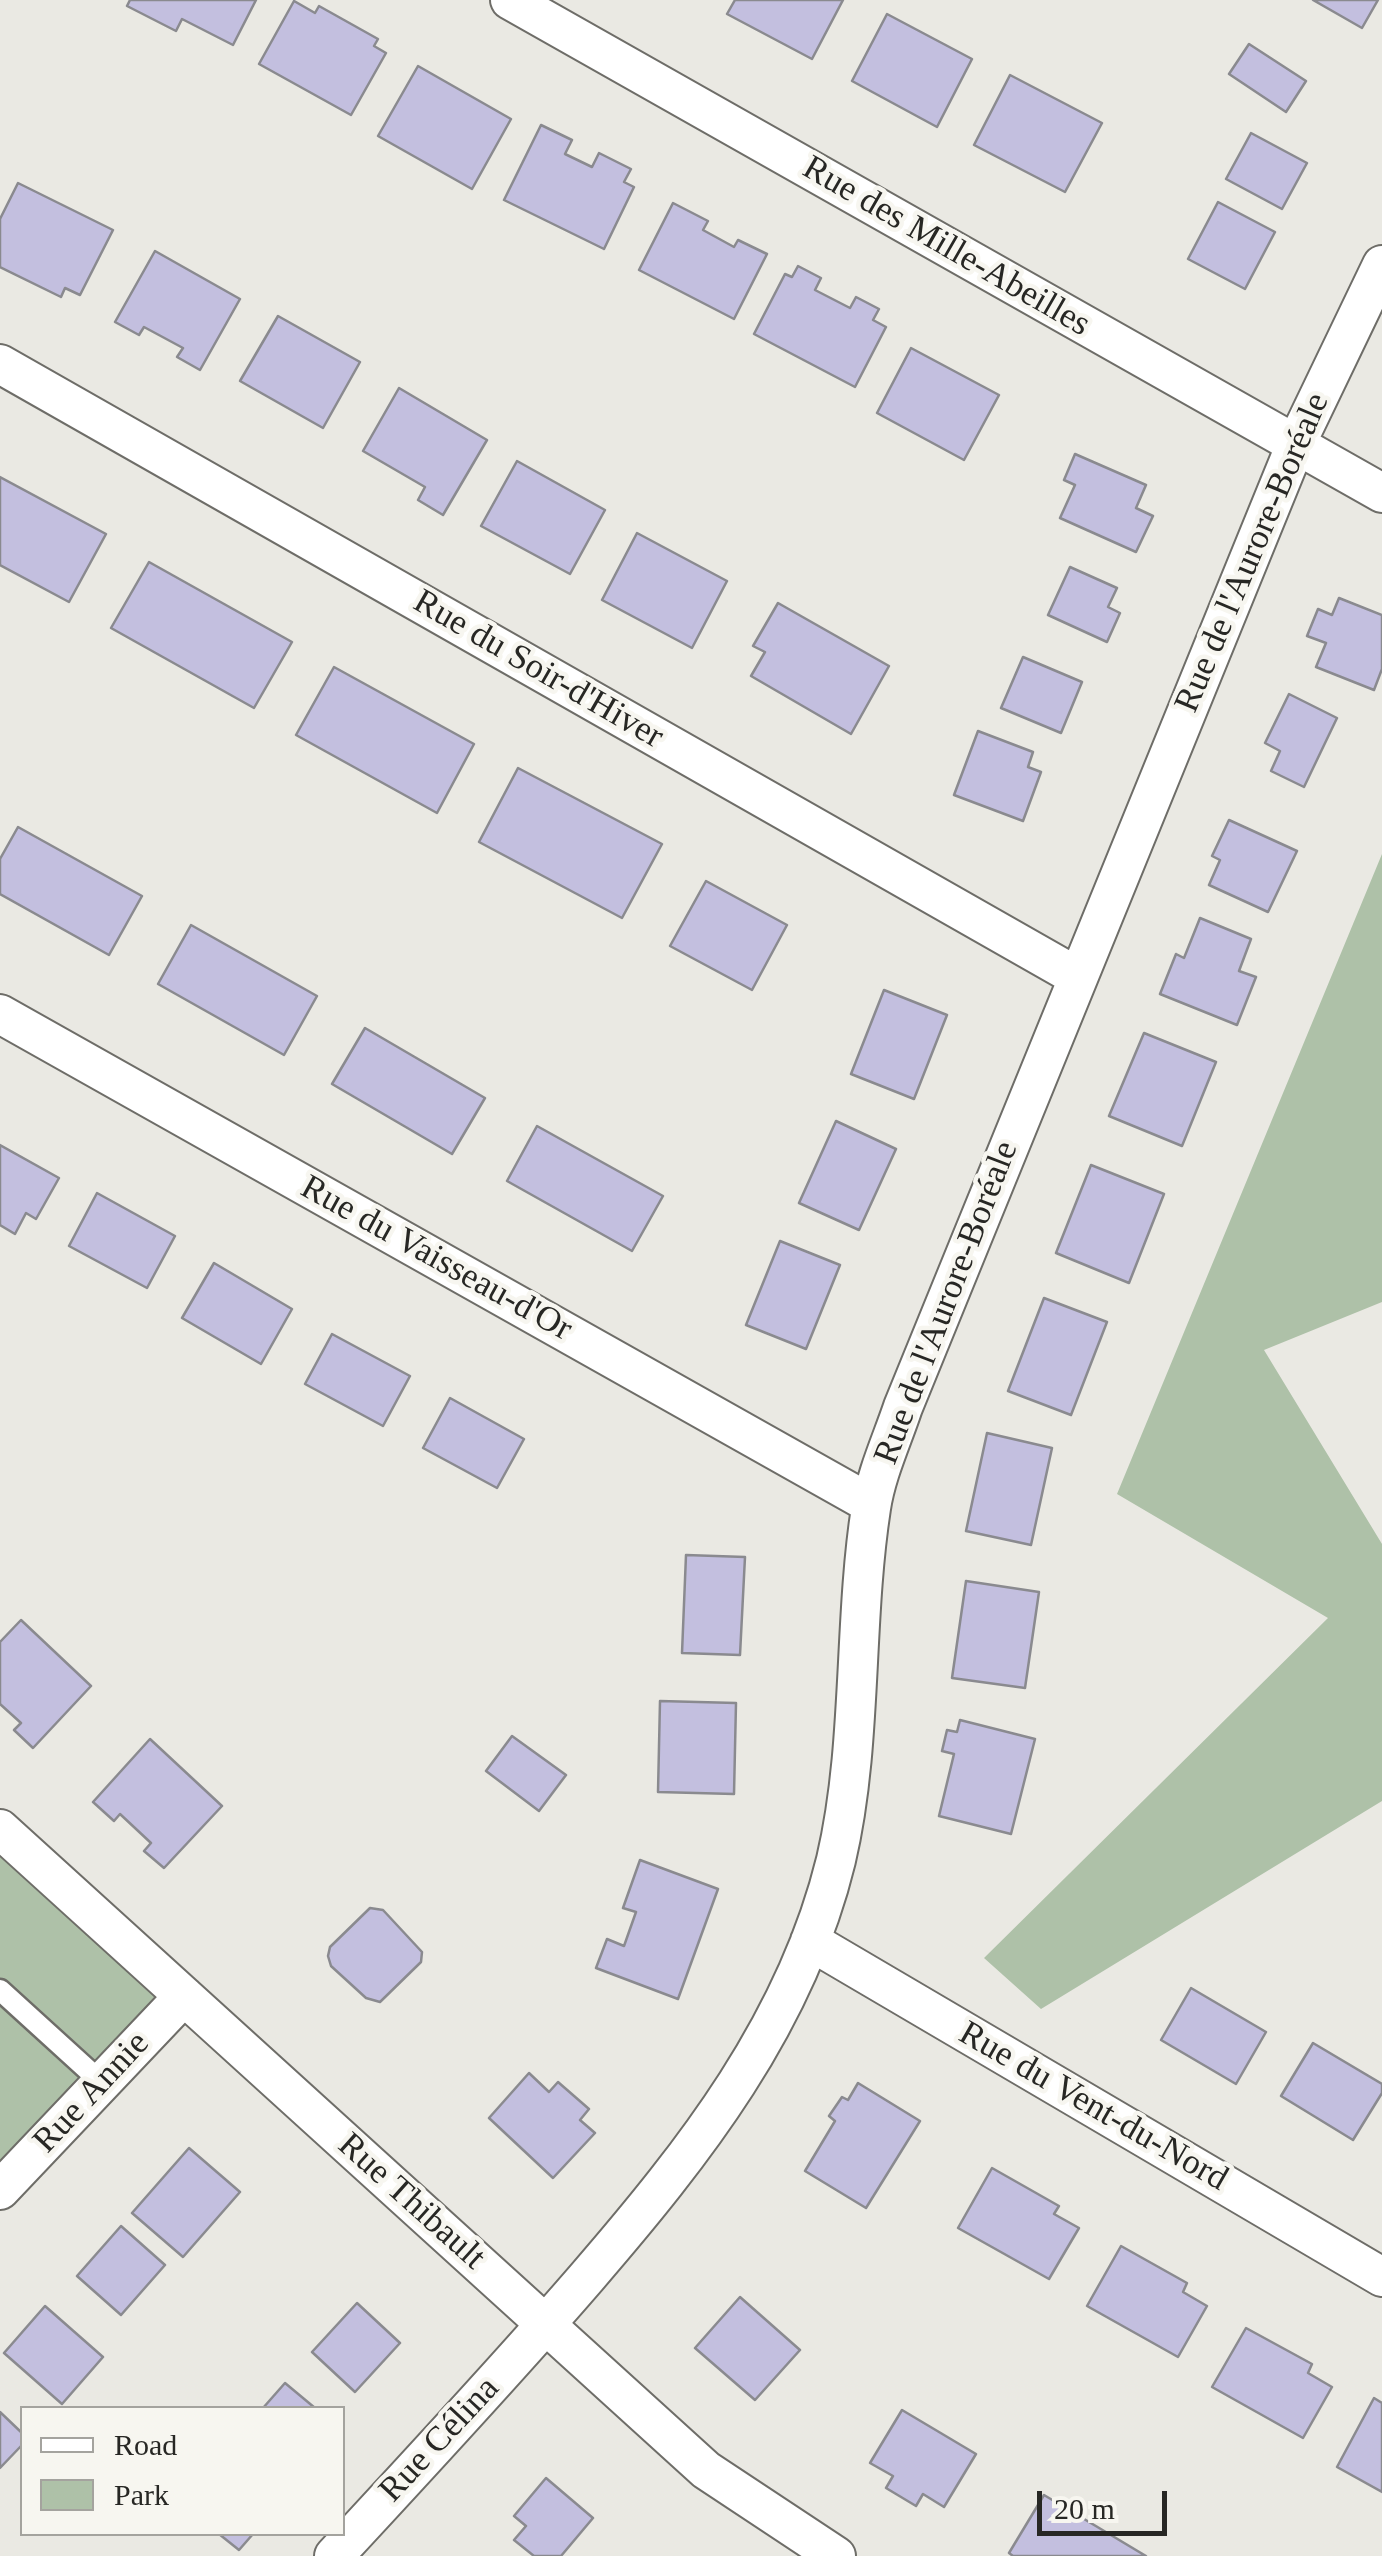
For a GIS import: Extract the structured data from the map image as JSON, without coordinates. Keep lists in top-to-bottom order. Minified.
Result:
{"streets":{"street":["Rue des Mille-Abeilles","Rue de l'Aurore-Boréale","Rue du Soir-d'Hiver","Rue du Vaisseau-d'Or","Rue Annie","Rue du Vent-du-Nord","Rue Thibault","Rue Célina"]},"crossings":[["Rue des Mille-Abeilles","Rue de l'Aurore-Boréale"],["Rue de l'Aurore-Boréale","Rue du Soir-d'Hiver"],["Rue de l'Aurore-Boréale","Rue du Vaisseau-d'Or"],["Rue de l'Aurore-Boréale","Rue du Vent-du-Nord"],["Rue de l'Aurore-Boréale","Rue Thibault"],["Rue de l'Aurore-Boréale","Rue Célina"],["Rue Annie","Rue Thibault"],["Rue Thibault","Rue Célina"]],"legend":["Road","Park"],"scale_bar":"20 m"}
